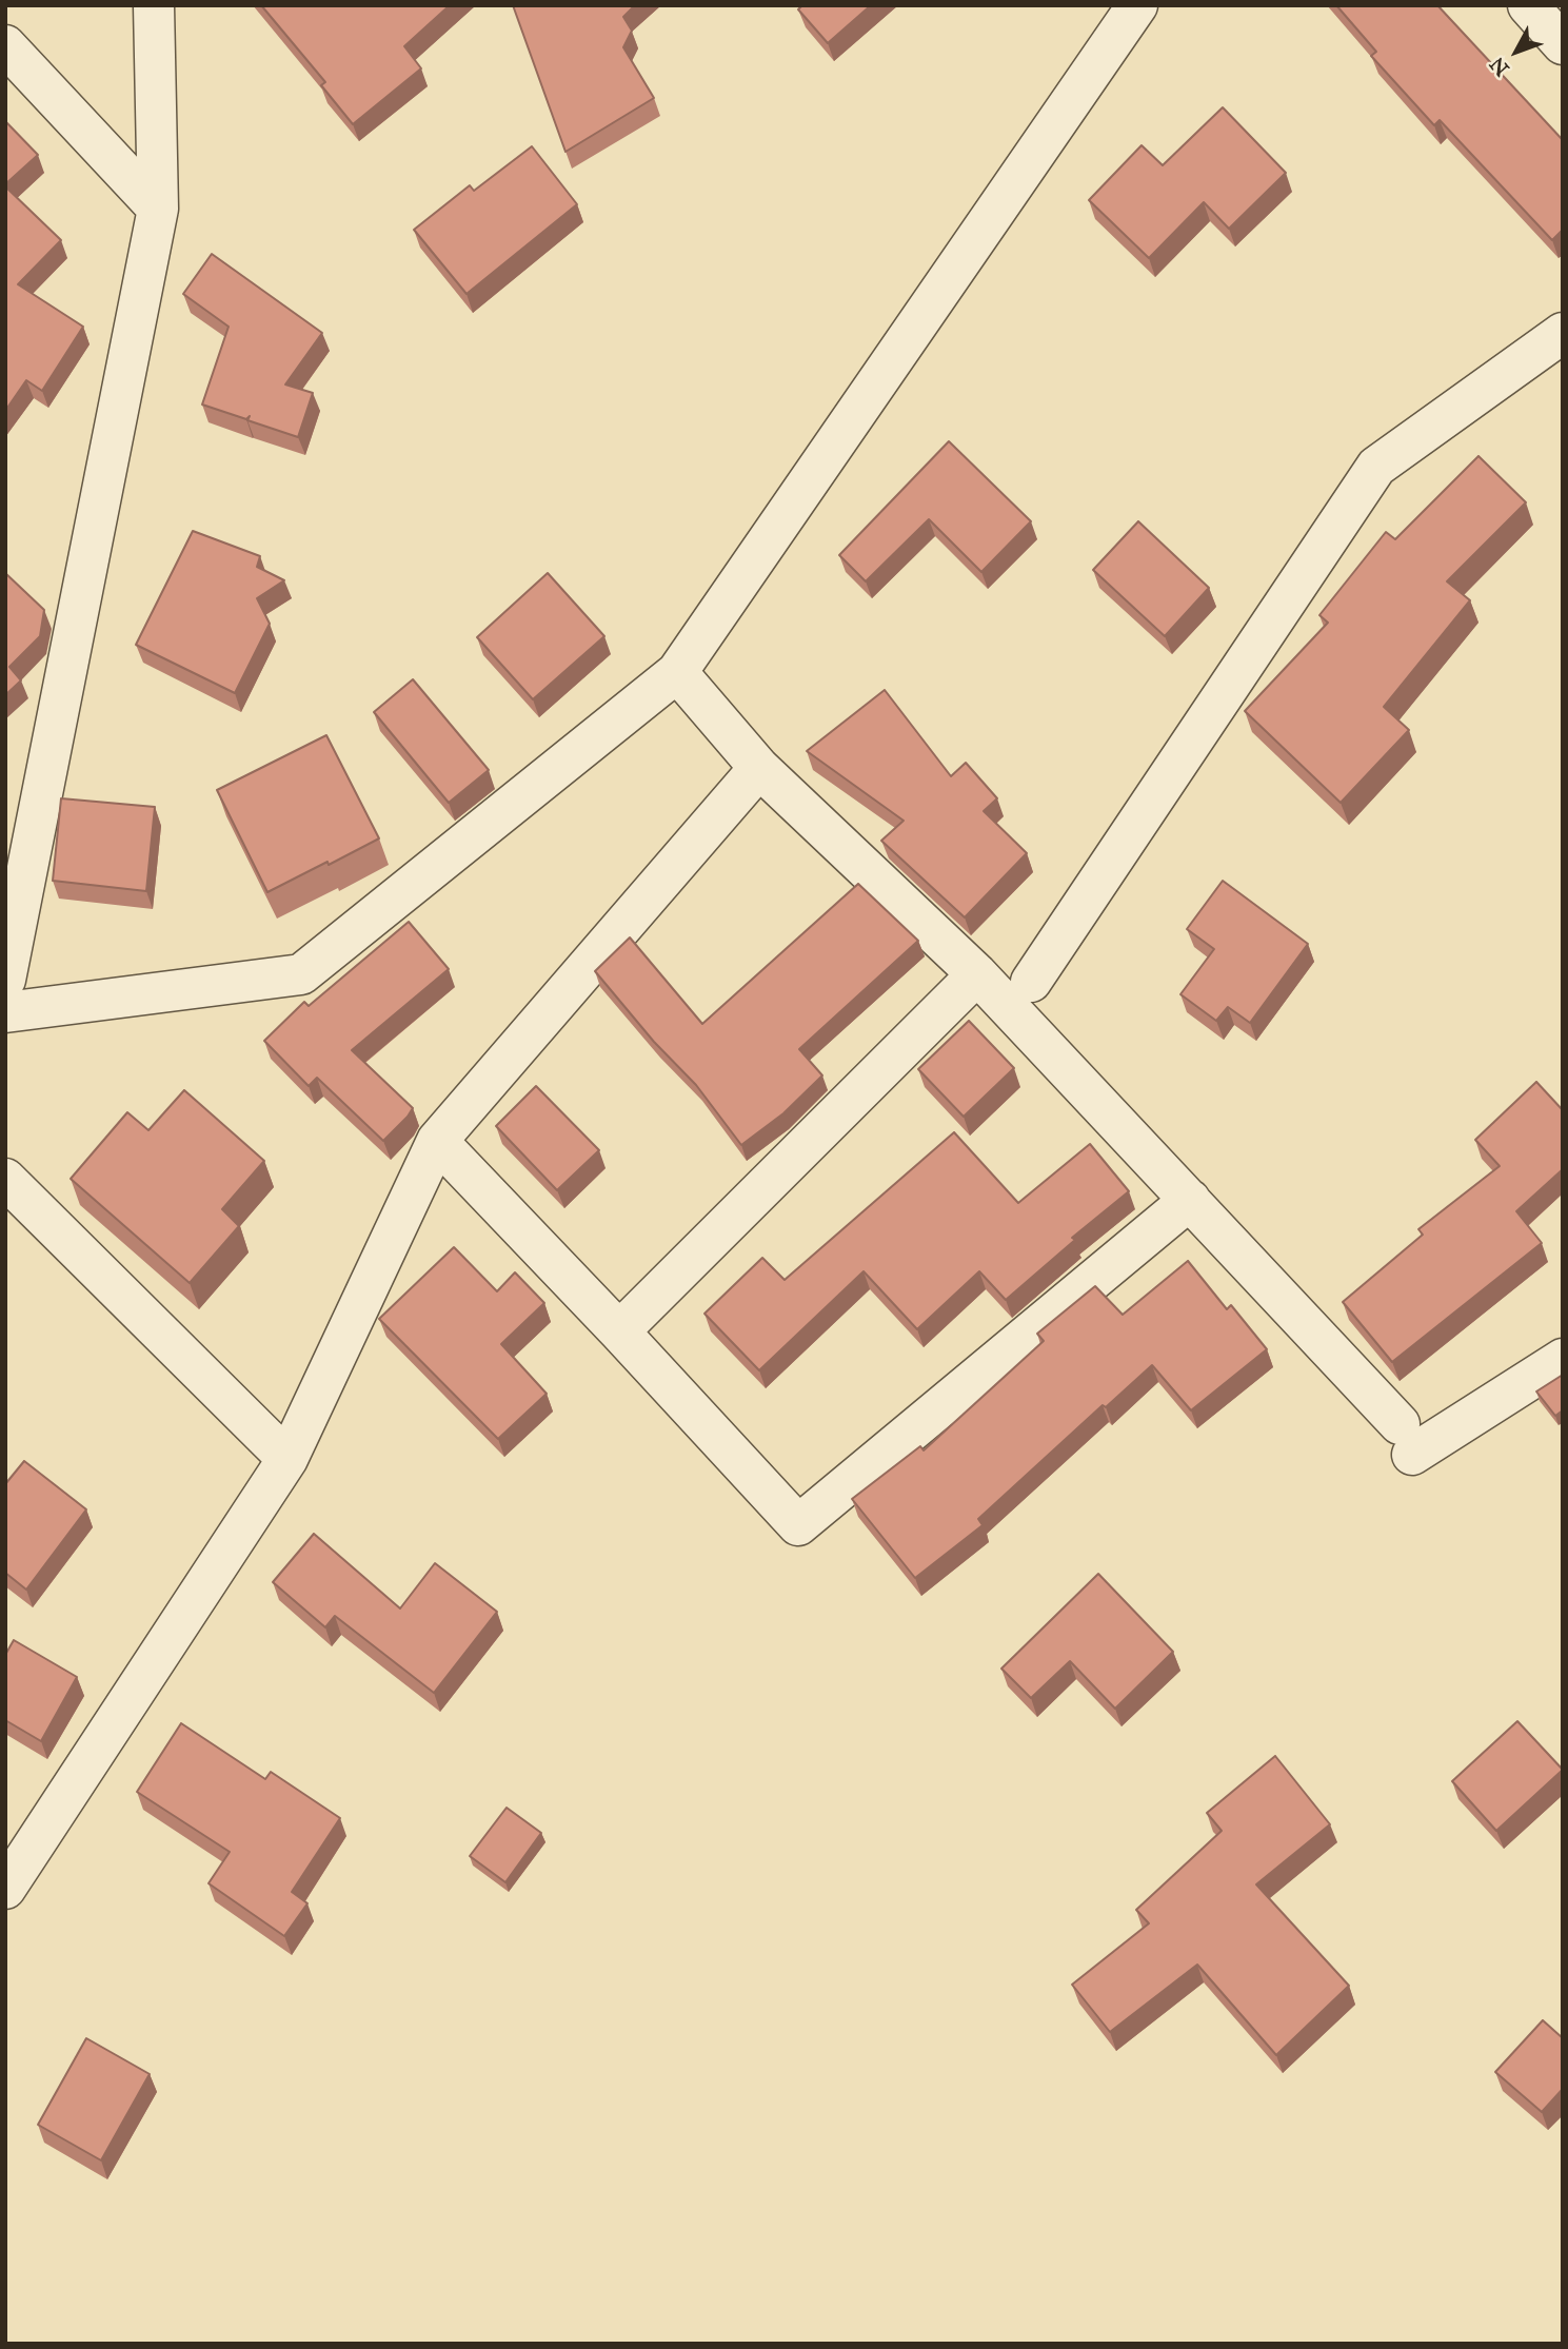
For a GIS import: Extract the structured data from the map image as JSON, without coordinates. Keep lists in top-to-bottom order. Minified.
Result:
{"north":"bottom left"}
